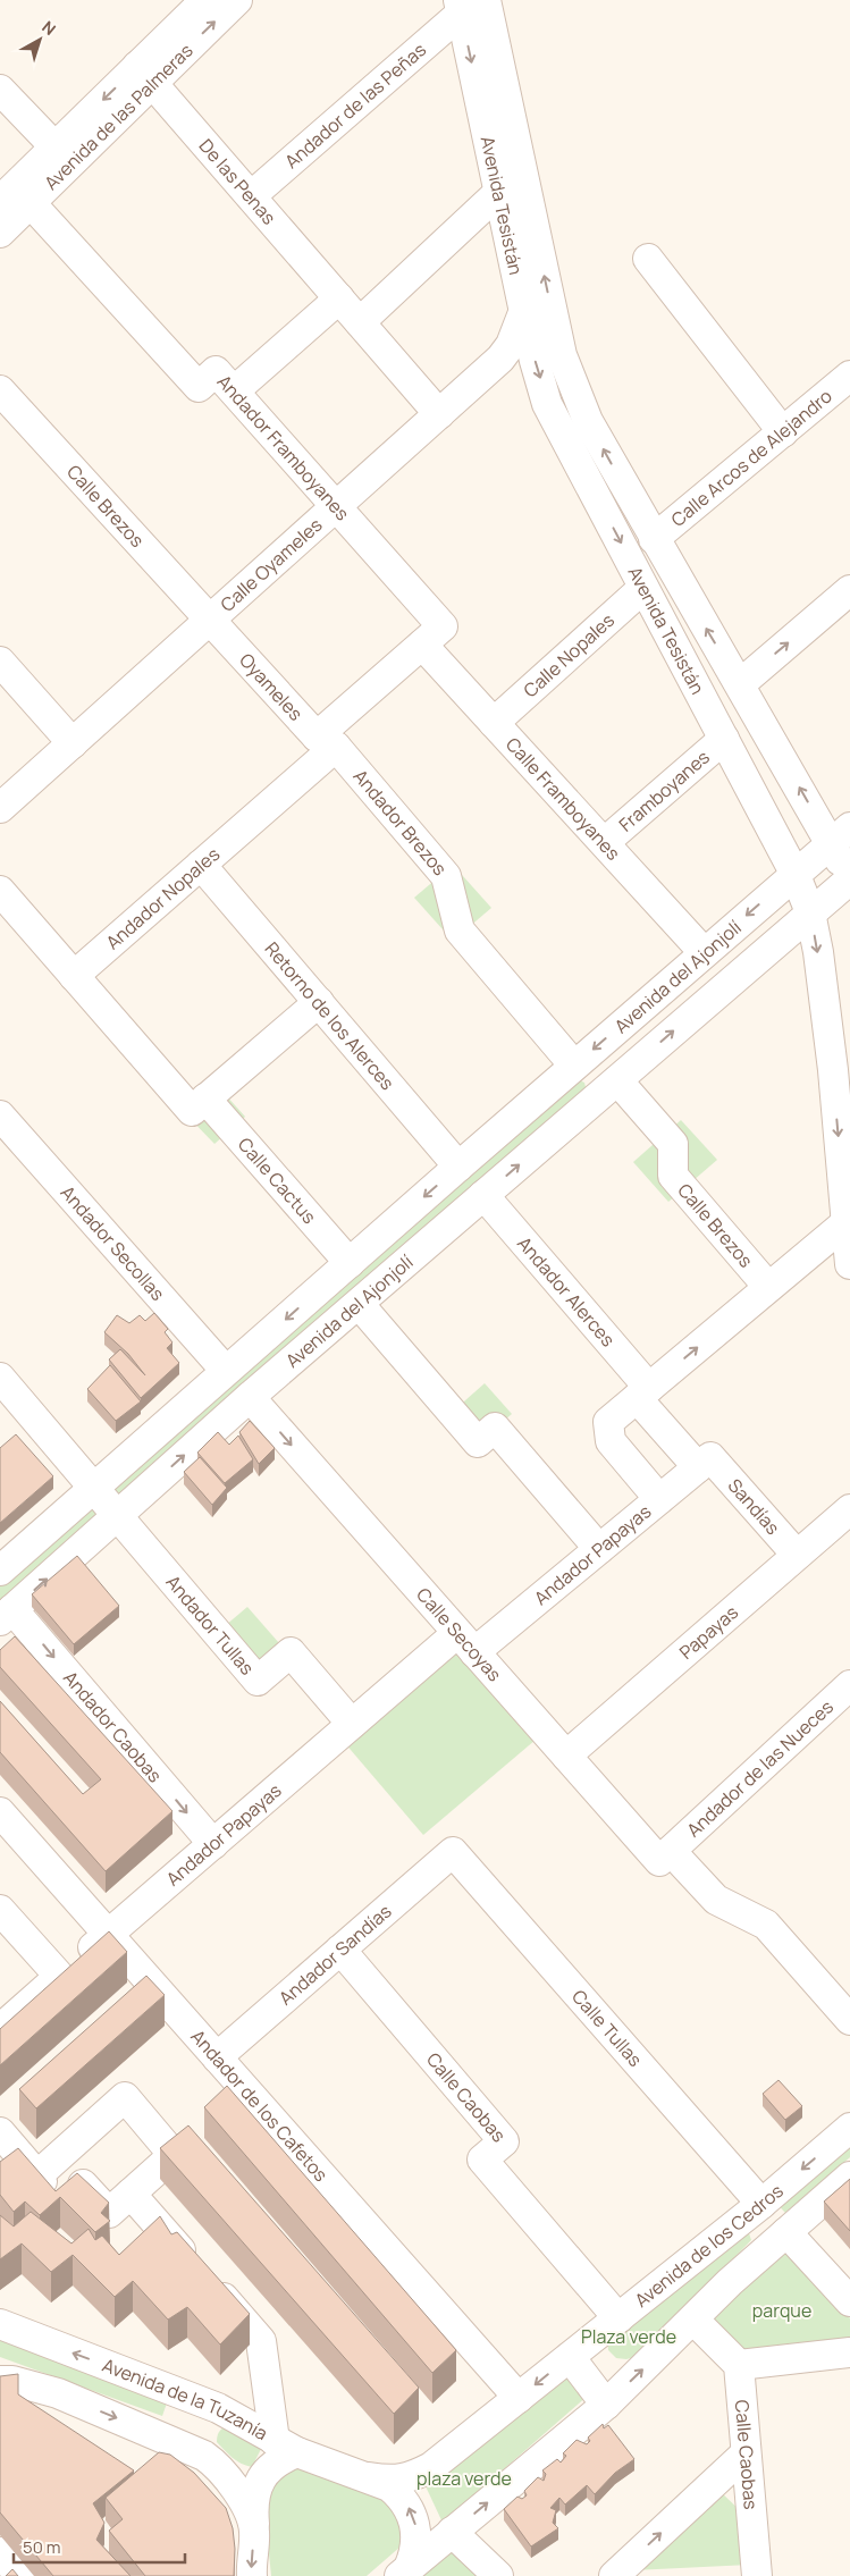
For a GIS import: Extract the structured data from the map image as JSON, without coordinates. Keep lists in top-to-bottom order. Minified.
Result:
{"streets":{"street":["Andador de las Peñas","Avenida de las Palmeras","De las Penas","Avenida Tesistán","Andador Framboyanes","Calle Arcos de Alejandro","Calle Brezos","Calle Oyameles","Calle Nopales","Oyameles","Framboyanes","Calle Framboyanes","Andador Brezos","Andador Nopales","Avenida del Ajonjolí","Retorno de los Alerces","Calle Cactus","Andador Secollas","Andador Alerces","Sandías","Andador Papayas","Andador Tullas","Papayas","Calle Secoyas","Andador Caobas","Andador de las Nueces","Andador Sandías","Calle Tullas","Calle Caobas","Andador de los Cafetos","Avenida de los Cedros","Avenida de la Tuzanía"]},"crossings":[["Andador de las Peñas","De las Penas"],["Andador de las Peñas","Avenida Tesistán"],["Avenida de las Palmeras","De las Penas"],["Avenida de las Palmeras","Andador Framboyanes"],["De las Penas","Calle Oyameles"],["Avenida Tesistán","Calle Arcos de Alejandro"],["Avenida Tesistán","Calle Oyameles"],["Avenida Tesistán","Calle Nopales"],["Avenida Tesistán","Framboyanes"],["Avenida Tesistán","Avenida del Ajonjolí"],["Andador Framboyanes","Calle Oyameles"],["Andador Framboyanes","Calle Framboyanes"],["Andador Framboyanes","Andador Nopales"],["Calle Brezos","Calle Oyameles"],["Calle Brezos","Oyameles"],["Calle Brezos","Avenida del Ajonjolí"],["Calle Oyameles","Oyameles"],["Calle Nopales","Calle Framboyanes"],["Oyameles","Andador Brezos"],["Oyameles","Andador Nopales"],["Framboyanes","Calle Framboyanes"],["Calle Framboyanes","Andador Nopales"],["Calle Framboyanes","Avenida del Ajonjolí"],["Andador Brezos","Andador Nopales"],["Andador Brezos","Avenida del Ajonjolí"],["Andador Nopales","Retorno de los Alerces"],["Avenida del Ajonjolí","Retorno de los Alerces"],["Avenida del Ajonjolí","Calle Cactus"],["Avenida del Ajonjolí","Andador Secollas"],["Avenida del Ajonjolí","Andador Alerces"],["Avenida del Ajonjolí","Andador Tullas"],["Avenida del Ajonjolí","Calle Secoyas"],["Avenida del Ajonjolí","Andador Caobas"],["Andador Alerces","Sandías"],["Sandías","Andador Papayas"],["Sandías","Papayas"],["Andador Papayas","Andador Tullas"],["Andador Papayas","Calle Secoyas"],["Andador Papayas","Andador Caobas"],["Andador Papayas","Andador de los Cafetos"],["Papayas","Calle Secoyas"],["Calle Secoyas","Andador de las Nueces"],["Andador Sandías","Calle Tullas"],["Andador Sandías","Calle Caobas"],["Andador Sandías","Andador de los Cafetos"],["Calle Tullas","Avenida de los Cedros"],["Calle Caobas","Avenida de los Cedros"],["Andador de los Cafetos","Avenida de los Cedros"],["Avenida de los Cedros","Avenida de la Tuzanía"]],"one_way":["Andador Caobas"],"parks":["parque","Plaza verde","plaza verde"],"scale_bar":"50 m","north":"top right"}
